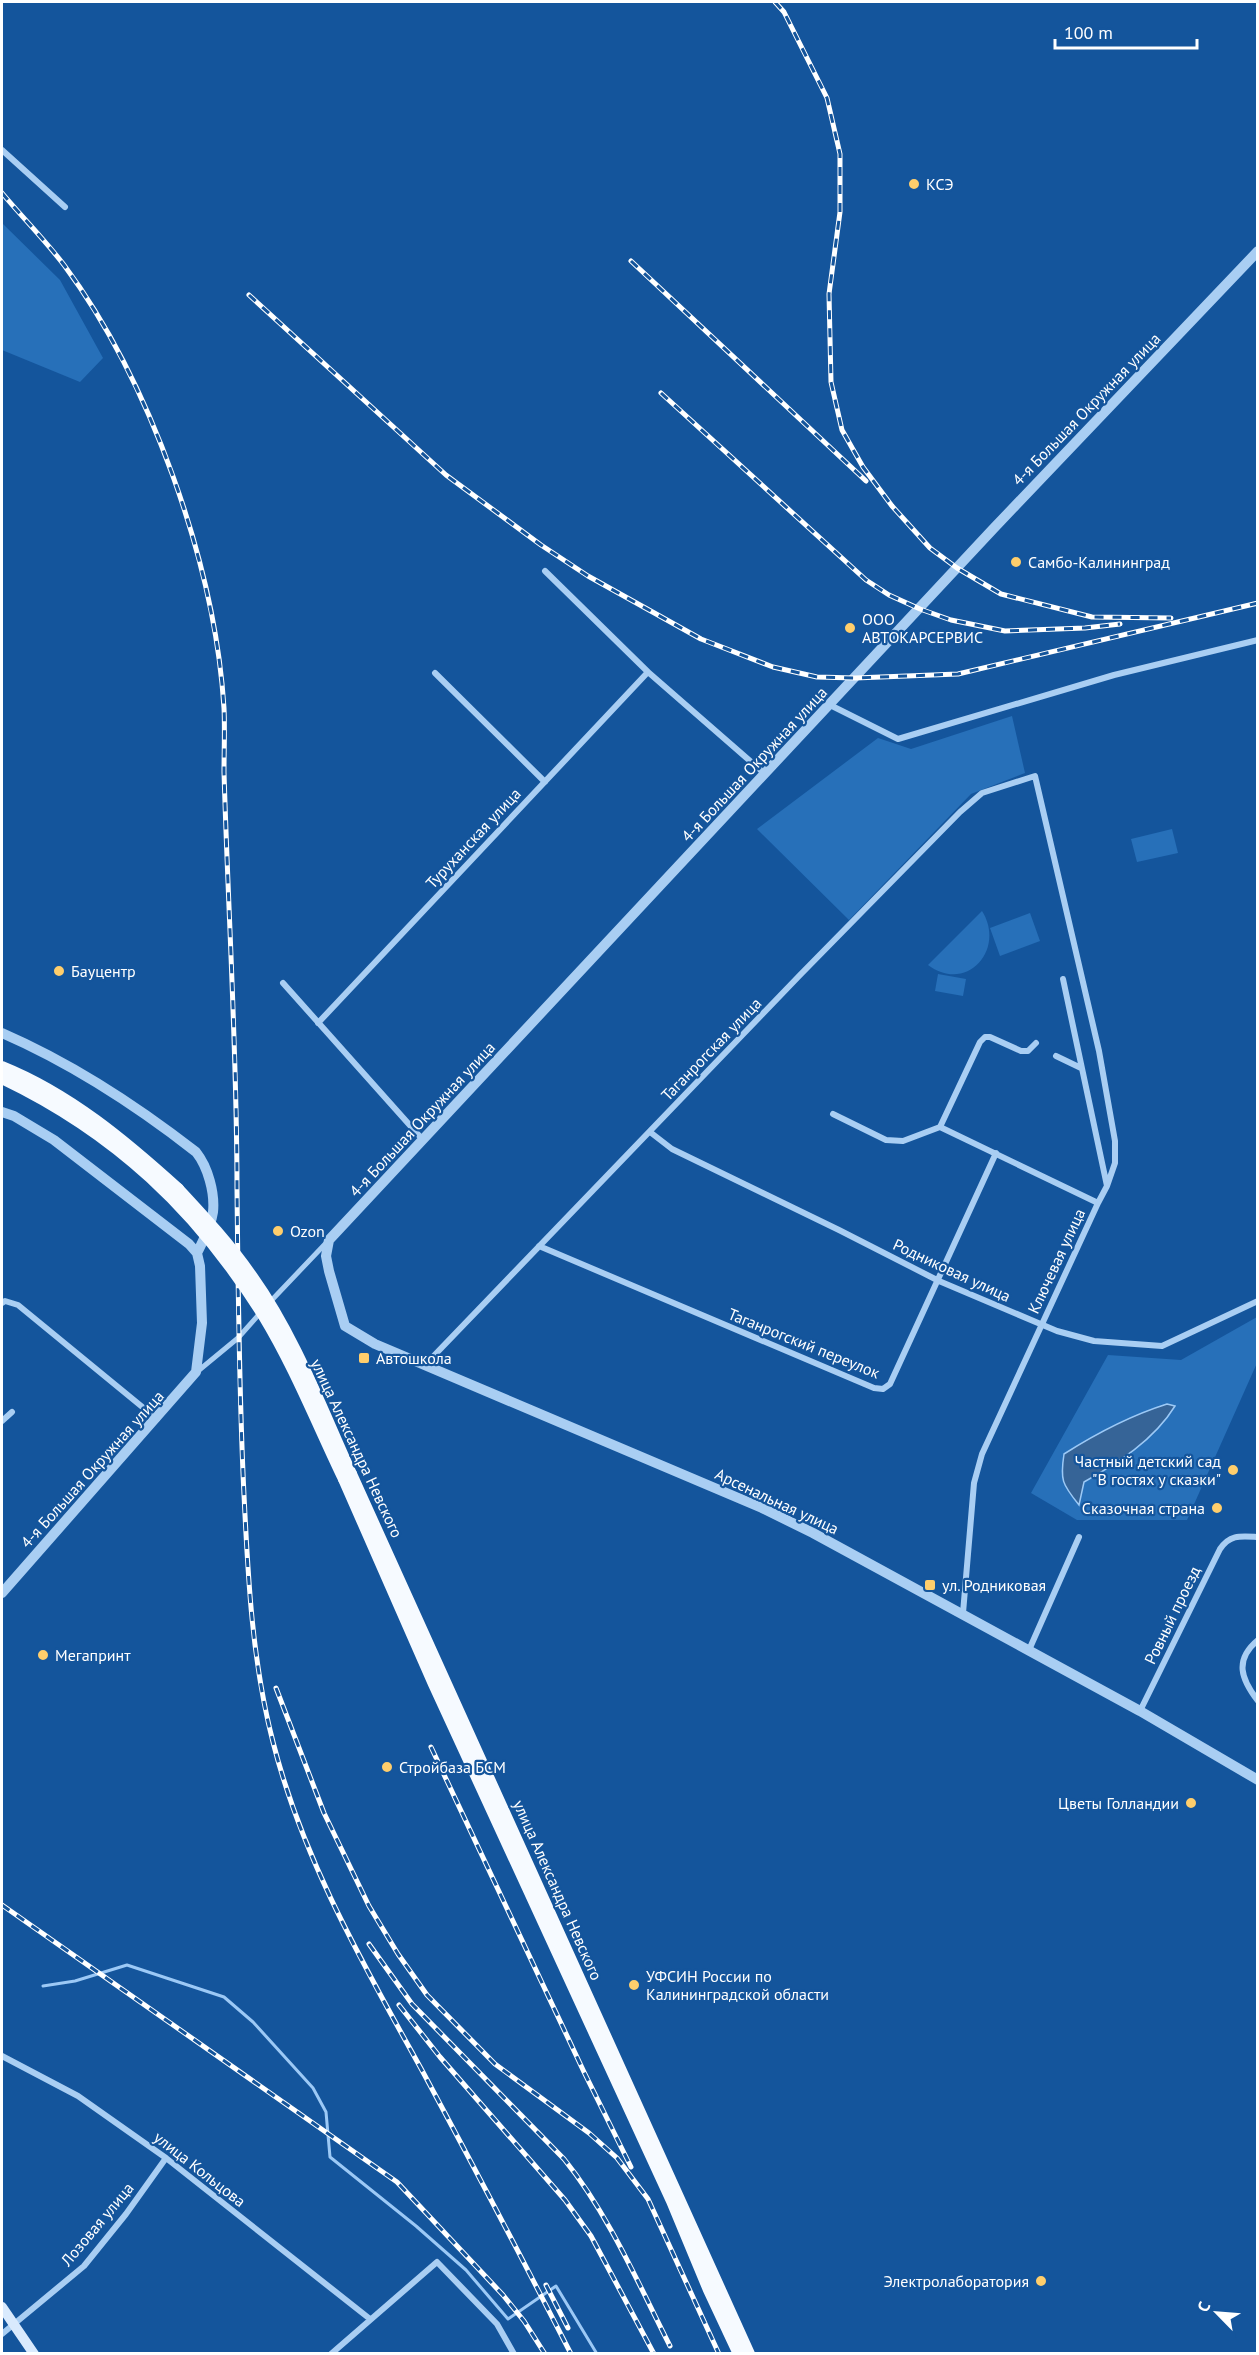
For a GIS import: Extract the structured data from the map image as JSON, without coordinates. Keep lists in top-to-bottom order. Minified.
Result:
{"streets":{"main road":["улица Александра Невского"],"street":["4-я Большая Окружная улица","Туруханская улица","Таганрогская улица","Ключевая улица","Родниковая улица","Таганрогский переулок","Арсенальная улица","Ровный проезд","улица Кольцова","Лозовая улица"]},"crossings":[["4-я Большая Окружная улица","Арсенальная улица"],["Таганрогская улица","Родниковая улица"],["Таганрогская улица","Таганрогский переулок"],["Таганрогская улица","Арсенальная улица"],["Ключевая улица","Родниковая улица"],["Ключевая улица","Таганрогский переулок"],["Ключевая улица","Арсенальная улица"],["Родниковая улица","Таганрогский переулок"],["Арсенальная улица","Ровный проезд"],["улица Кольцова","Лозовая улица"]],"places":{"other":["КСЭ","Самбо-Калининград","ООО АВТОКАРСЕРВИС","Бауцентр","Ozon","Частный детский сад \"В гостях у сказки\"","Сказочная страна","Мегапринт","Стройбаза БСМ","Цветы Голландии","УФСИН России по Калининградской области","Электролаборатория"],"transit":["Автошкола","ул. Родниковая"]},"scale_bar":"100 m","north":"top left"}
